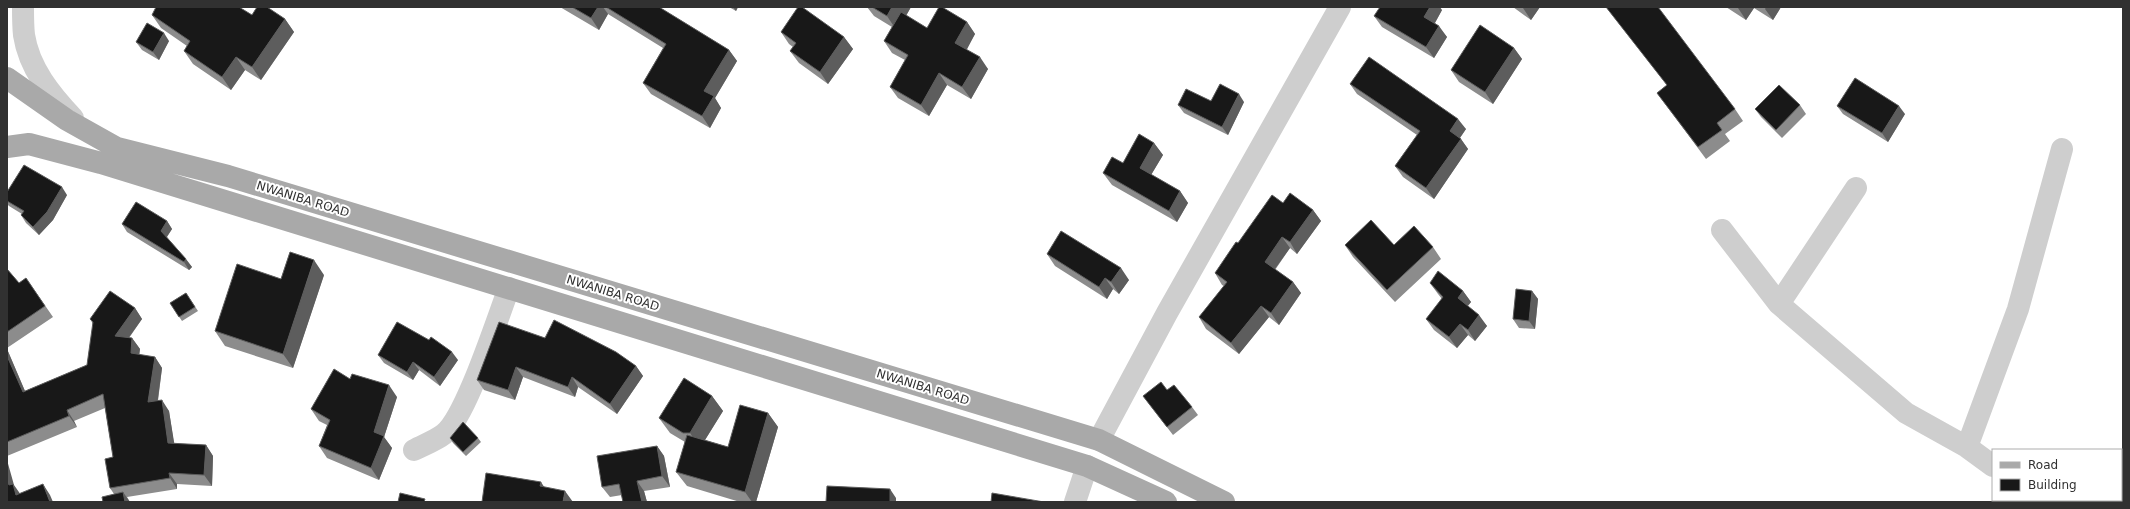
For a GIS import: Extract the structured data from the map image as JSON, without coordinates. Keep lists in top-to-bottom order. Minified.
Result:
{"streets":{"main road":["NWANIBA ROAD"]},"legend":["Road","Building"]}
